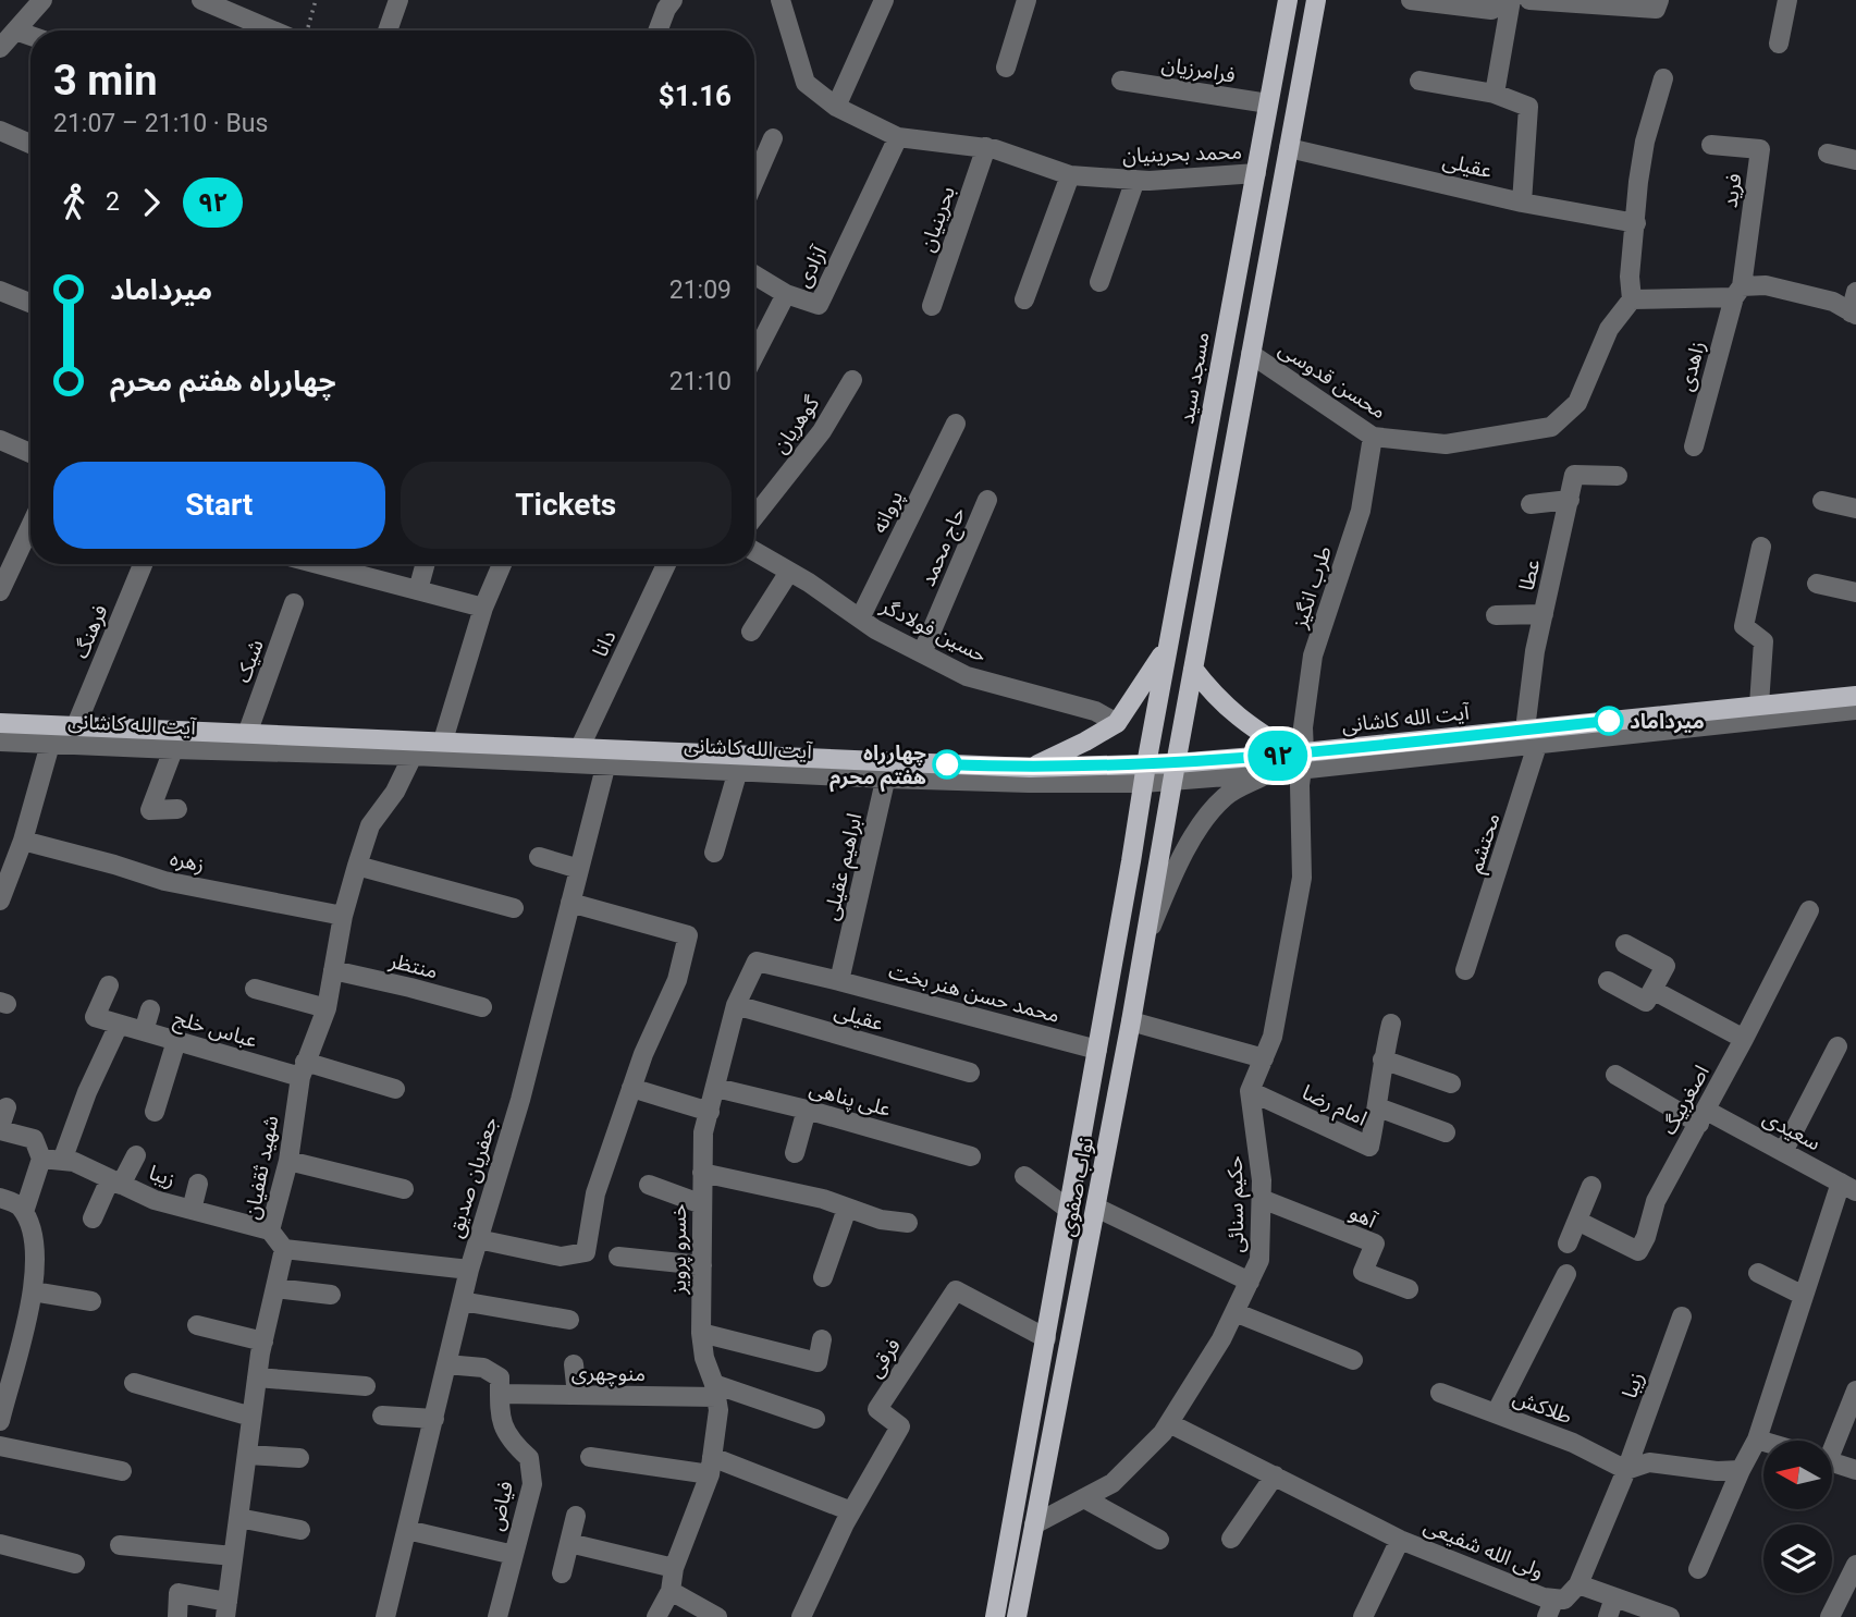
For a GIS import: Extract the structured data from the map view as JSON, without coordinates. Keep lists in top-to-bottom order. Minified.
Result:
{"streets":{"main road":["مسجد سید","آیت الله کاشانی","نواب صفوی"],"street":["فرامرزیان","محمد بحرینیان","عقیلی","فرید","بحرینیان","آزادی","زاهدی","محسن قدوسی","گوهریان","پروانه","حاج محمد","عطا","طرب انگیز","حسین فولادگر","فرهنگ","دانا","شیک","محتشم","زهره","ابراهیم عقیلی","منتظر","محمد حسن هنر بخت","عباس خلج","علی پناهی","اصغربیگ","امام رضا","سعیدی","شهید ثقفیان","زیبا","جعفریان صدیق","حکیم سنائی","آهو","خسرو پرویز","فرقی","منوچهری","طلاکش","فیاض","ولی الله شفیعی"]},"crossings":[["فرامرزیان","مسجد سید"],["محمد بحرینیان","بحرینیان"],["محمد بحرینیان","آزادی"],["محمد بحرینیان","مسجد سید"],["عقیلی","خسرو پرویز"],["فرید","زاهدی"],["مسجد سید","آیت الله کاشانی"],["مسجد سید","نواب صفوی"],["محسن قدوسی","طرب انگیز"],["پروانه","حسین فولادگر"],["حاج محمد","حسین فولادگر"],["عطا","آیت الله کاشانی"],["عطا","محتشم"],["طرب انگیز","آیت الله کاشانی"],["فرهنگ","آیت الله کاشانی"],["دانا","آیت الله کاشانی"],["شیک","آیت الله کاشانی"],["آیت الله کاشانی","محتشم"],["آیت الله کاشانی","ابراهیم عقیلی"],["آیت الله کاشانی","شهید ثقفیان"],["آیت الله کاشانی","جعفریان صدیق"],["آیت الله کاشانی","نواب صفوی"],["زهره","شهید ثقفیان"],["ابراهیم عقیلی","محمد حسن هنر بخت"],["ابراهیم عقیلی","خسرو پرویز"],["منتظر","شهید ثقفیان"],["محمد حسن هنر بخت","نواب صفوی"],["محمد حسن هنر بخت","خسرو پرویز"],["عباس خلج","شهید ثقفیان"],["علی پناهی","خسرو پرویز"],["اصغربیگ","سعیدی"],["امام رضا","حکیم سنائی"],["شهید ثقفیان","زیبا"],["زیبا","طلاکش"],["جعفریان صدیق","فیاض"],["نواب صفوی","حکیم سنائی"],["نواب صفوی","فرقی"],["حکیم سنائی","آهو"],["حکیم سنائی","ولی الله شفیعی"],["خسرو پرویز","منوچهری"],["منوچهری","فیاض"]],"places":["میرداماد","چهارراه هفتم محرم"],"lines":["bus line ۹۲"],"north":"left","page":{"on_map":"۹۲","heading":["3 min","21:07 – 21:10 · Bus","$1.16"],"legs":["2","۹۲"],"list":[{"name":"میرداماد","value":"21:09"},{"name":"چهارراه هفتم محرم","value":"21:10"}],"buttons":["Start","Tickets"]}}
